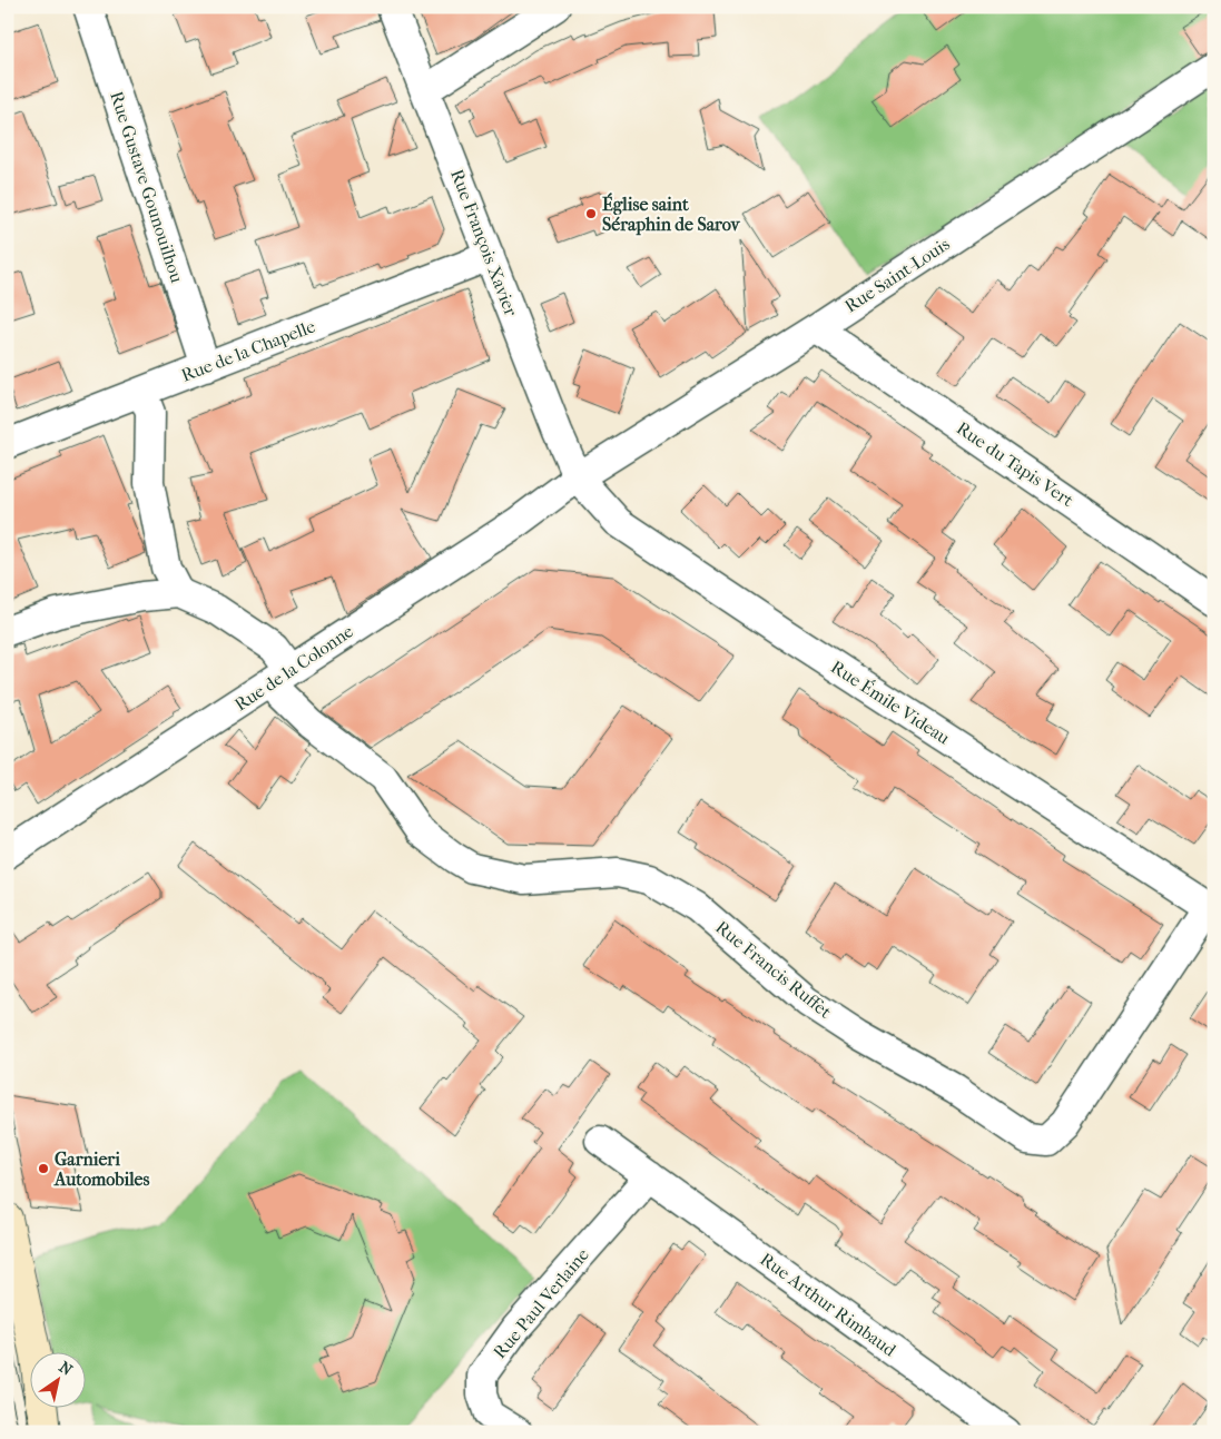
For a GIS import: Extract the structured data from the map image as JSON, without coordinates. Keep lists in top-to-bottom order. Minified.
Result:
{"streets":{"street":["Rue Gustave Gounouilhou","Rue François Xavier","Rue Saint-Louis","Rue de la Chapelle","Rue du Tapis Vert","Rue de la Colonne","Rue Émile Videau","Rue Francis Ruffet","Rue Paul Verlaine","Rue Arthur Rimbaud"]},"crossings":[["Rue Gustave Gounouilhou","Rue de la Chapelle"],["Rue François Xavier","Rue Saint-Louis"],["Rue François Xavier","Rue de la Chapelle"],["Rue François Xavier","Rue de la Colonne"],["Rue François Xavier","Rue Émile Videau"],["Rue Saint-Louis","Rue du Tapis Vert"],["Rue Saint-Louis","Rue de la Colonne"],["Rue Saint-Louis","Rue Émile Videau"],["Rue de la Colonne","Rue Émile Videau"],["Rue de la Colonne","Rue Francis Ruffet"],["Rue Émile Videau","Rue Francis Ruffet"],["Rue Paul Verlaine","Rue Arthur Rimbaud"]],"places":["Église saint Séraphin de Sarov","Garnieri Automobiles"],"north":"top right"}
